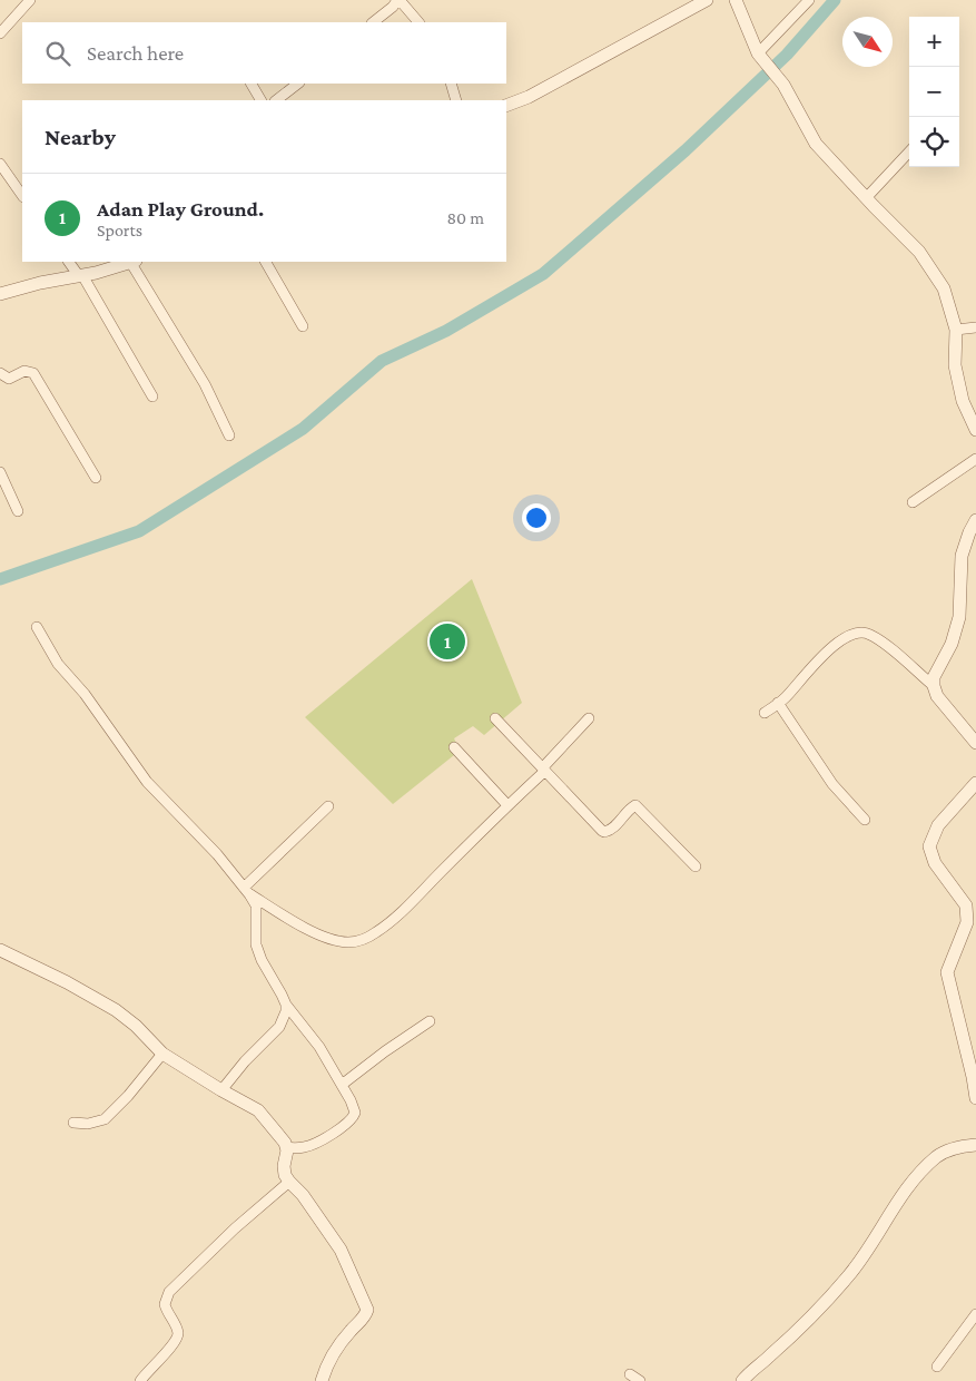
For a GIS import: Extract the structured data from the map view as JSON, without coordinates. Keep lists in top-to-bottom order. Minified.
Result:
{"north":"bottom right","page":{"map_buttons":["+","−"],"search":"Search here","heading":"Nearby","list":[{"mark":"1","name":"Adan Play Ground.","note":"Sports","value":"80 m"}],"pins":"1"}}
